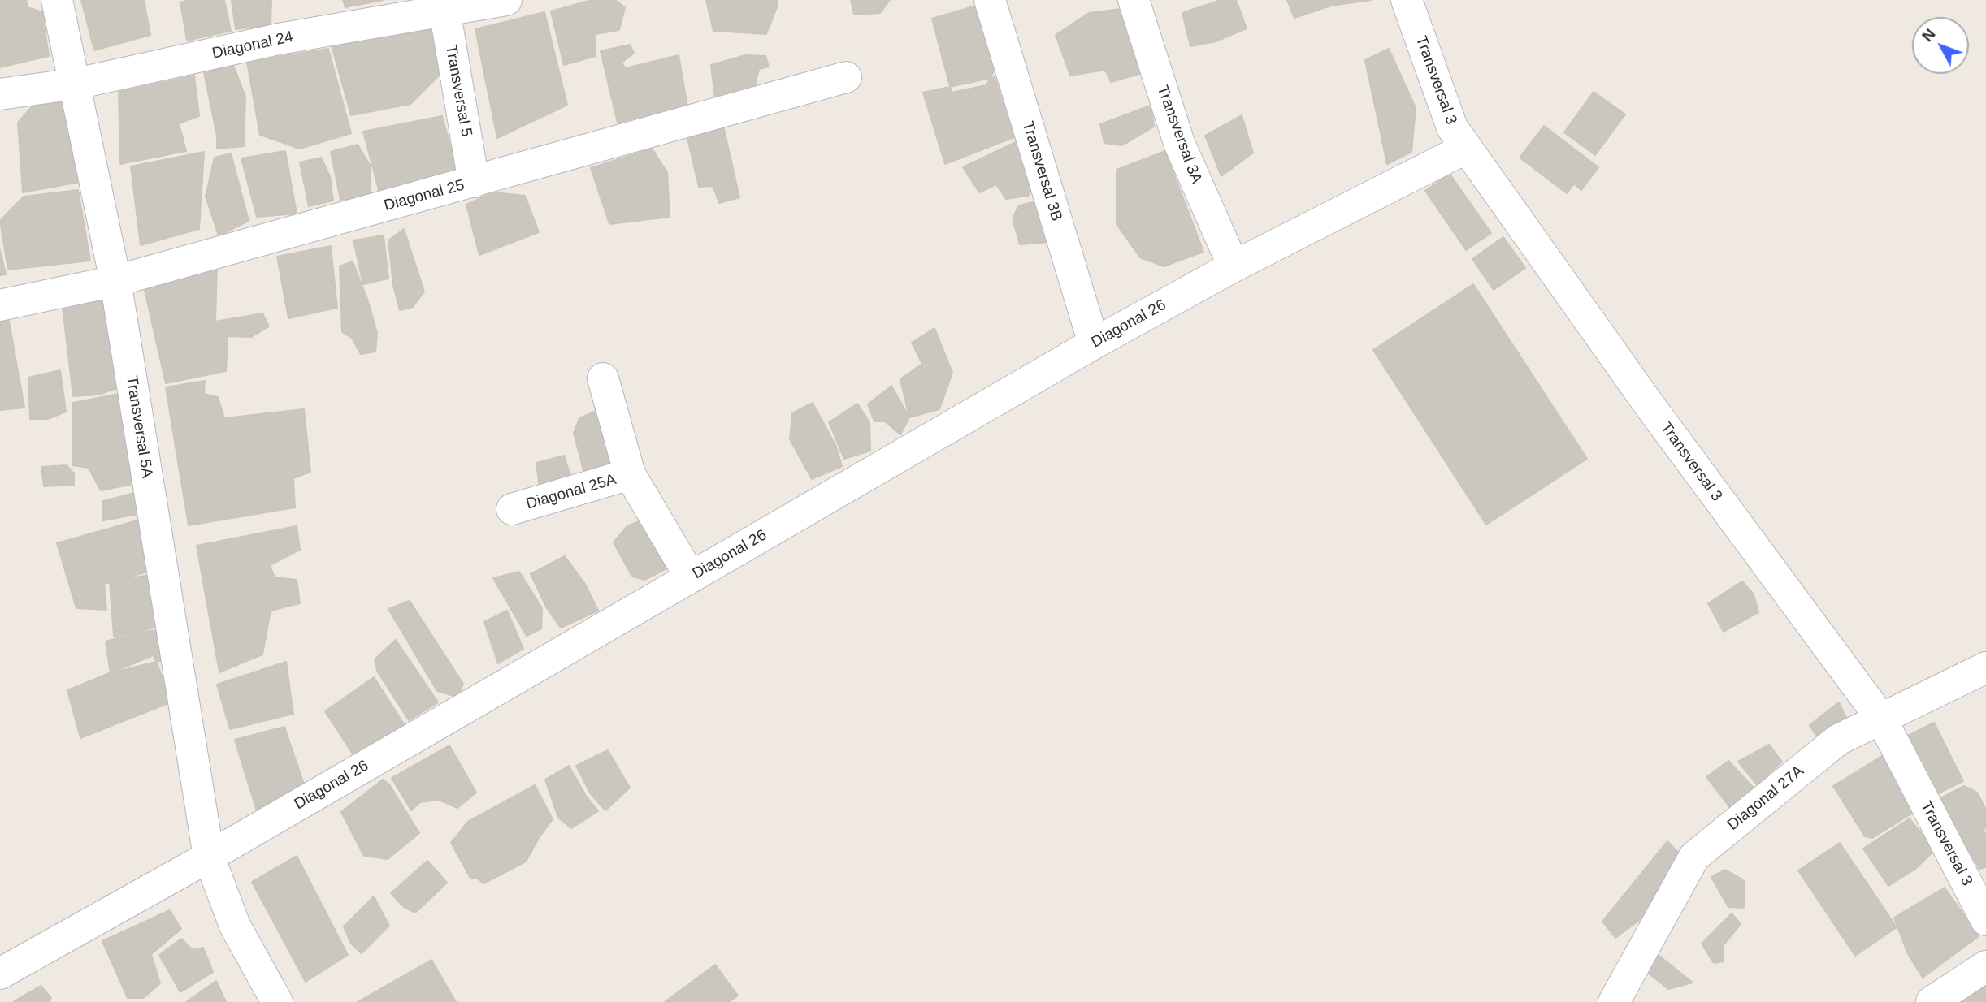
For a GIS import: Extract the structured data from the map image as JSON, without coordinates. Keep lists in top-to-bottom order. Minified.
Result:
{"streets":{"street":["Diagonal 24","Transversal 3","Transversal 5","Transversal 3A","Transversal 3B","Diagonal 25","Diagonal 26","Transversal 5A","Diagonal 25A","Diagonal 27A"]},"crossings":[["Diagonal 24","Transversal 5"],["Diagonal 24","Transversal 5A"],["Transversal 3","Diagonal 26"],["Transversal 3","Diagonal 27A"],["Transversal 5","Diagonal 25"],["Transversal 3A","Diagonal 26"],["Transversal 3B","Diagonal 26"],["Diagonal 25","Transversal 5A"],["Diagonal 26","Transversal 5A"]],"north":"top left"}
